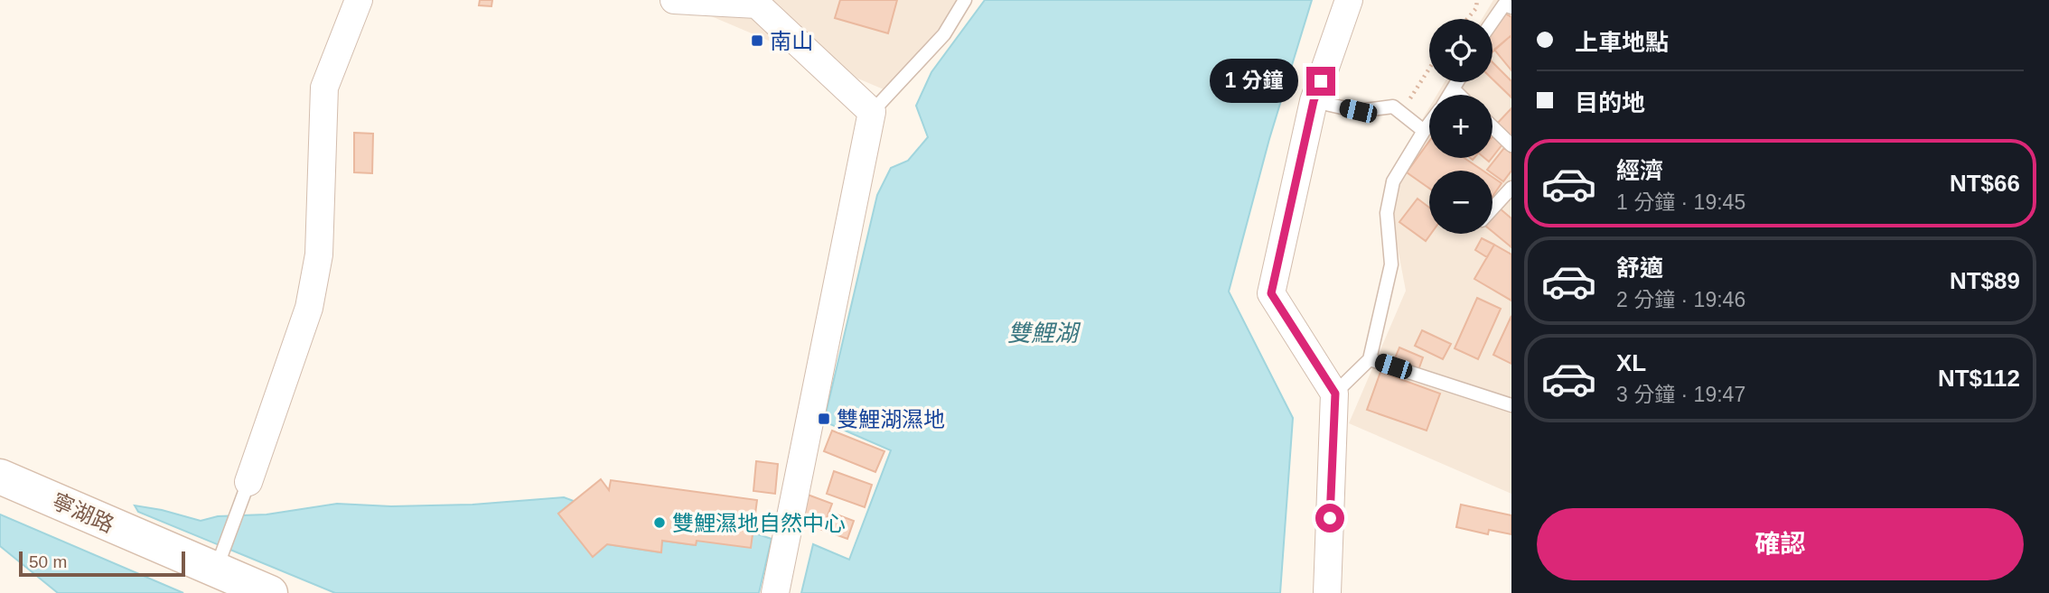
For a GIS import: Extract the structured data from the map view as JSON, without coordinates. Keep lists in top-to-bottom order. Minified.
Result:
{"streets":{"main road":["寧湖路"]},"water":["雙鯉湖"],"places":{"transit":["南山","雙鯉湖濕地"],"other":["雙鯉濕地自然中心"]},"scale_bar":"50 m","page":{"banner":["上車地點","目的地"],"map_buttons":["+","−"],"bubble":"1 分鐘","list":[{"name":"經濟","note":"1 分鐘 · 19:45","value":"NT$66"},{"name":"舒適","note":"2 分鐘 · 19:46","value":"NT$89"},{"name":"XL","note":"3 分鐘 · 19:47","value":"NT$112"}],"buttons":"確認","scale":"50 m"}}
